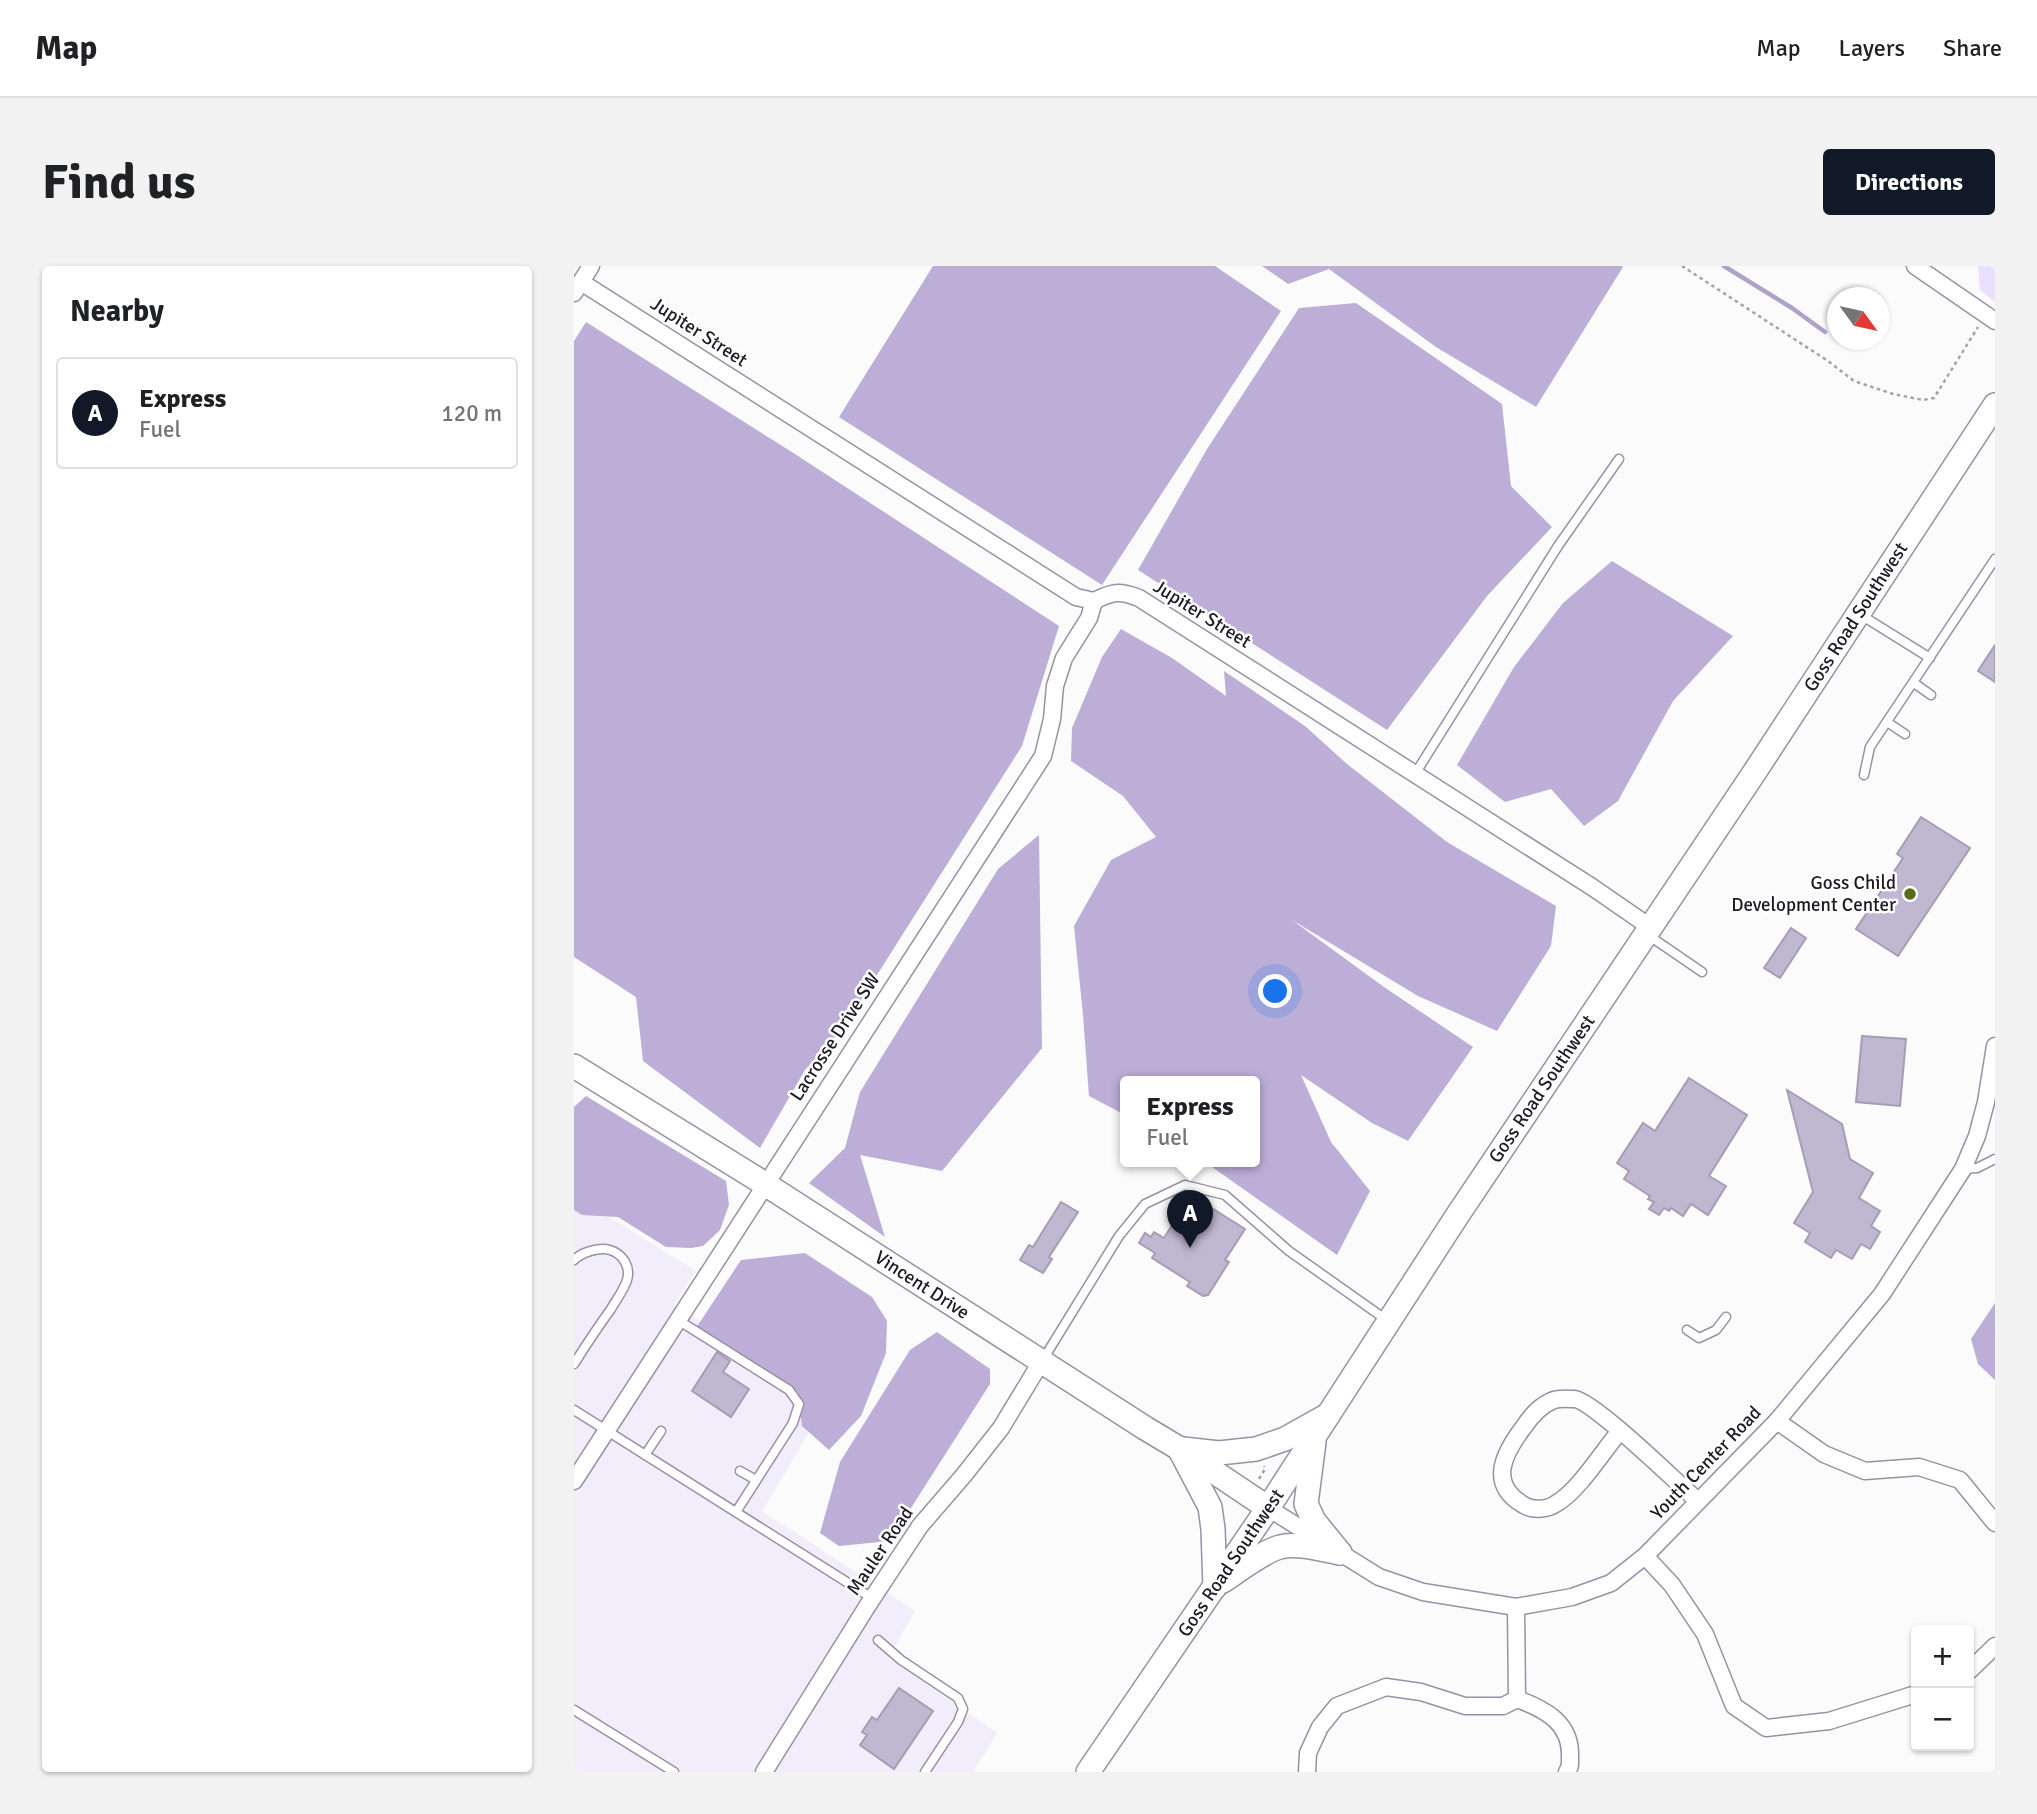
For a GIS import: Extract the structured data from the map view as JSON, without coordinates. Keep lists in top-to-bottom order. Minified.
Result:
{"streets":{"street":["Jupiter Street","Goss Road Southwest","Lacrosse Drive SW","Vincent Drive","Youth Center Road","Mauler Road"]},"crossings":[["Jupiter Street","Goss Road Southwest"],["Jupiter Street","Lacrosse Drive SW"],["Goss Road Southwest","Vincent Drive"],["Goss Road Southwest","Youth Center Road"],["Lacrosse Drive SW","Vincent Drive"],["Vincent Drive","Youth Center Road"],["Vincent Drive","Mauler Road"]],"places":["Goss Child Development Center"],"north":"bottom right","page":{"header":"Map","nav":["Map","Layers","Share"],"buttons":"Directions","title":"Find us","heading":"Nearby","list":[{"mark":"A","name":"Express","note":"Fuel","value":"120 m"}],"popup":["Express","Fuel"],"pins":"A","map_buttons":["+","−"]}}
